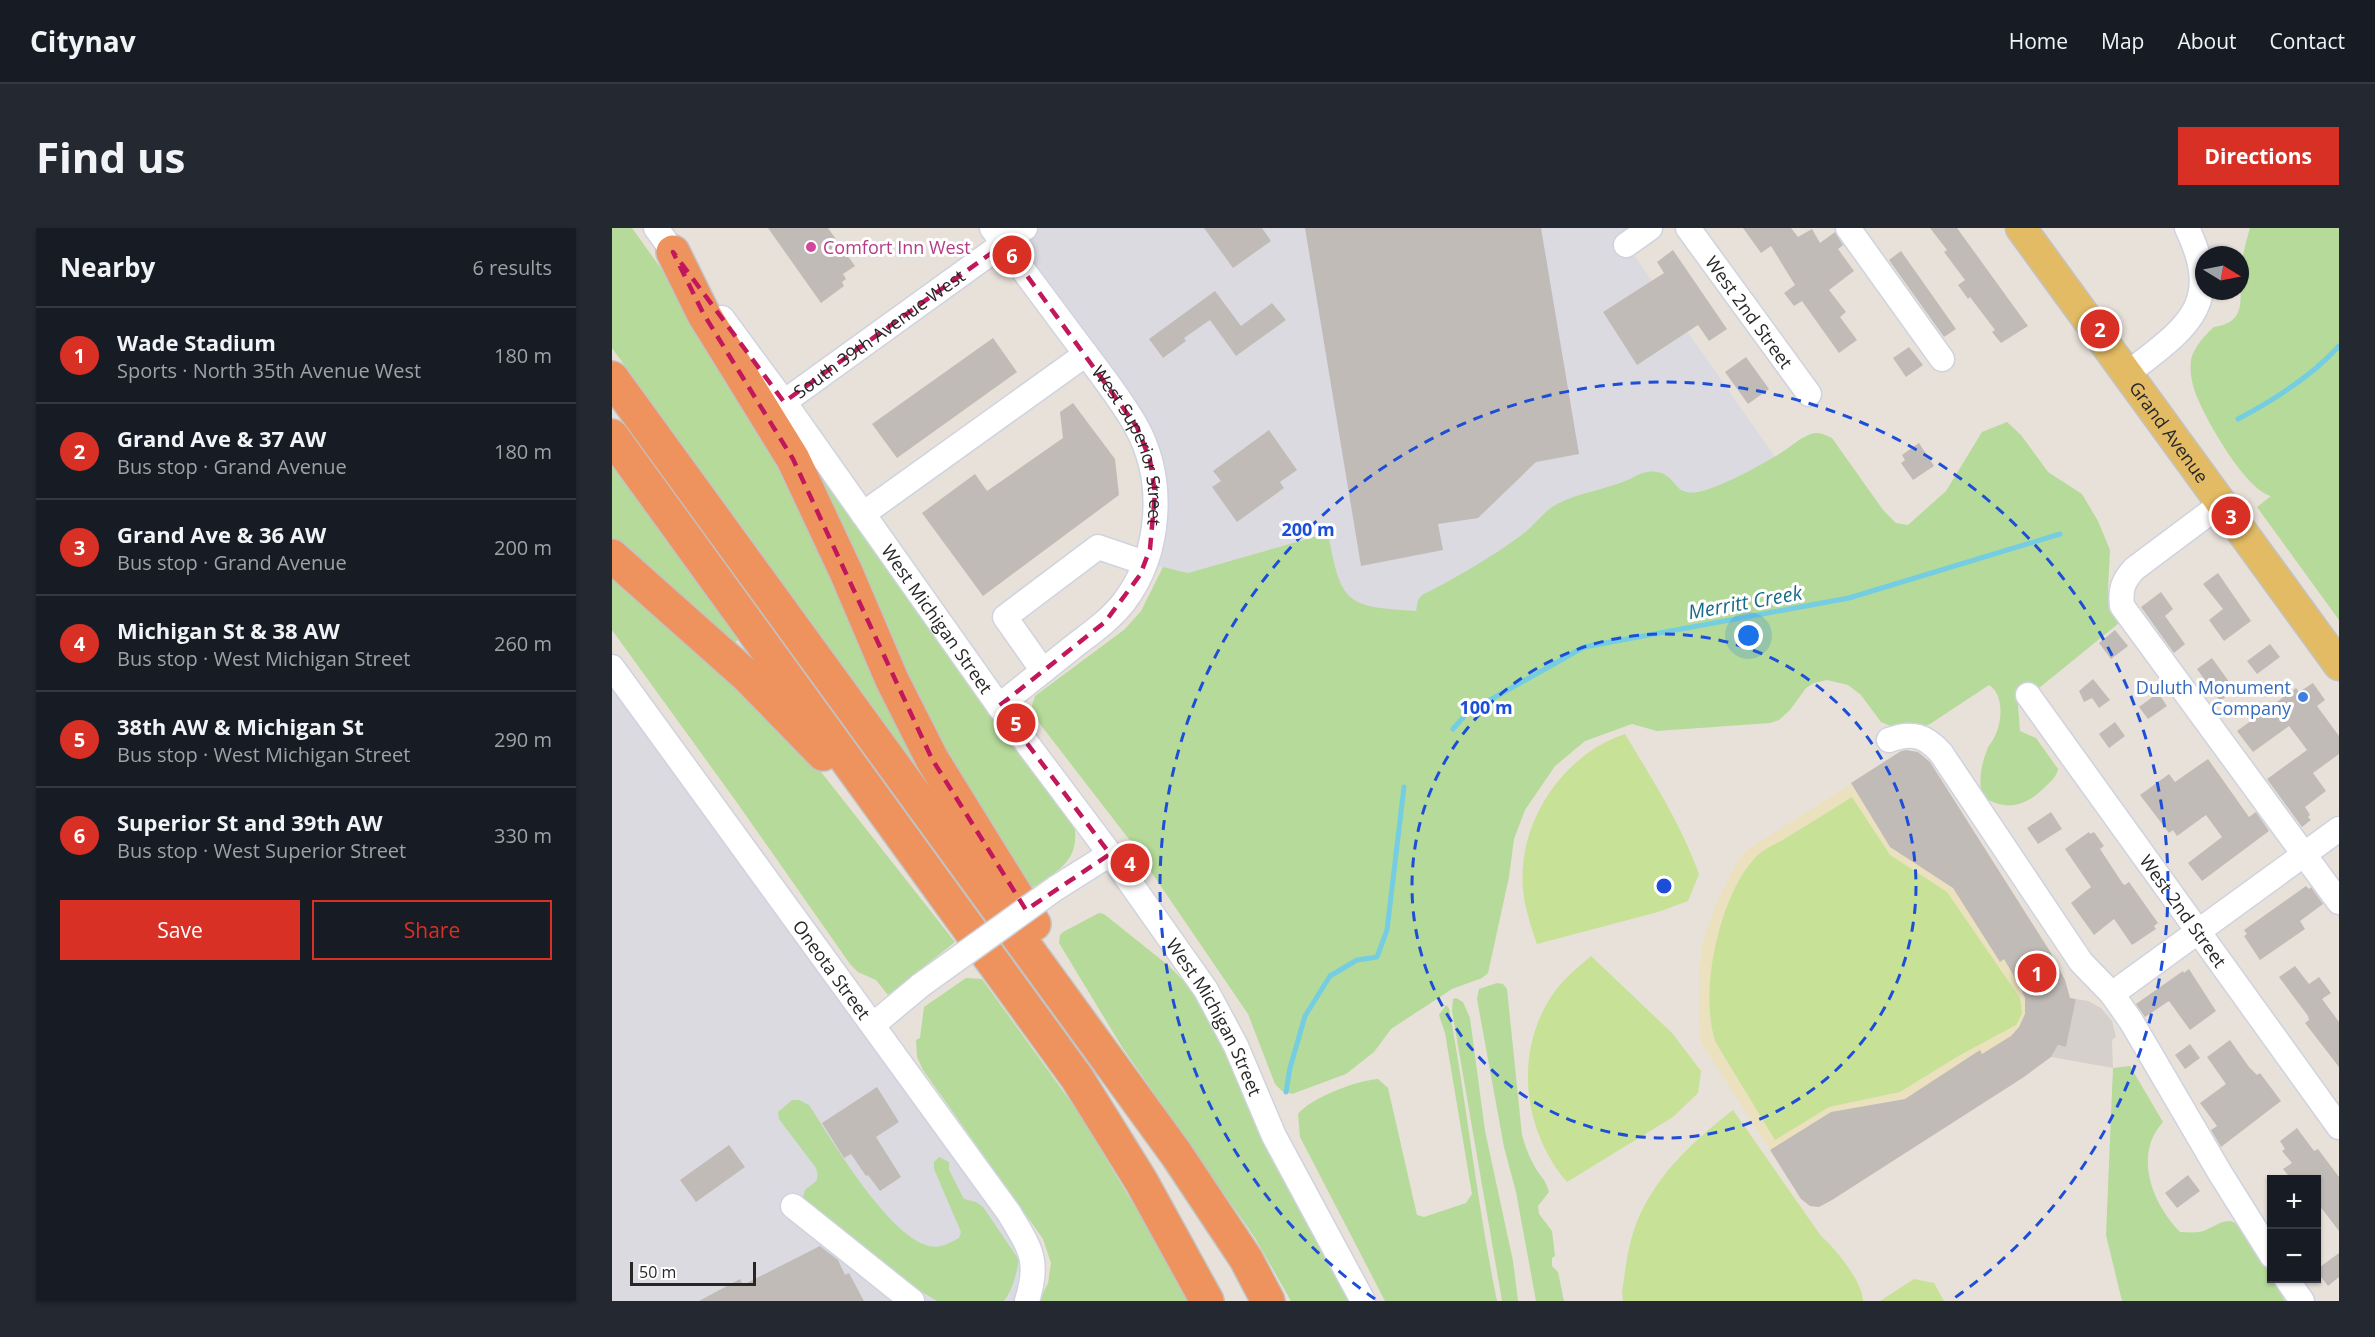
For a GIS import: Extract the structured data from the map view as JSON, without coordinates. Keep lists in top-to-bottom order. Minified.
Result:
{"streets":{"main road":["Grand Avenue"],"street":["West 2nd Street","South 39th Avenue West","West Superior Street","West Michigan Street","Oneota Street"]},"crossings":[["South 39th Avenue West","West Superior Street"],["South 39th Avenue West","West Michigan Street"],["West Superior Street","West Michigan Street"]],"water":["Merritt Creek"],"places":["Comfort Inn West","Duluth Monument Company"],"scale_bar":"50 m","north":"right","page":{"header":"Citynav","nav":["Home","Map","About","Contact"],"buttons":["Directions",["Save","Share"]],"title":"Find us","heading":["Nearby","6 results"],"pins":["6","2","3","5","4","1"],"list":[{"mark":"1","name":"Wade Stadium","note":"Sports · North 35th Avenue West","value":"180 m"},{"mark":"2","name":"Grand Ave & 37 AW","note":"Bus stop · Grand Avenue","value":"180 m"},{"mark":"3","name":"Grand Ave & 36 AW","note":"Bus stop · Grand Avenue","value":"200 m"},{"mark":"4","name":"Michigan St & 38 AW","note":"Bus stop · West Michigan Street","value":"260 m"},{"mark":"5","name":"38th AW & Michigan St","note":"Bus stop · West Michigan Street","value":"290 m"},{"mark":"6","name":"Superior St and 39th AW","note":"Bus stop · West Superior Street","value":"330 m"}],"map_buttons":["+","−"],"scale":"50 m"},"rings":["200 m","100 m"]}
